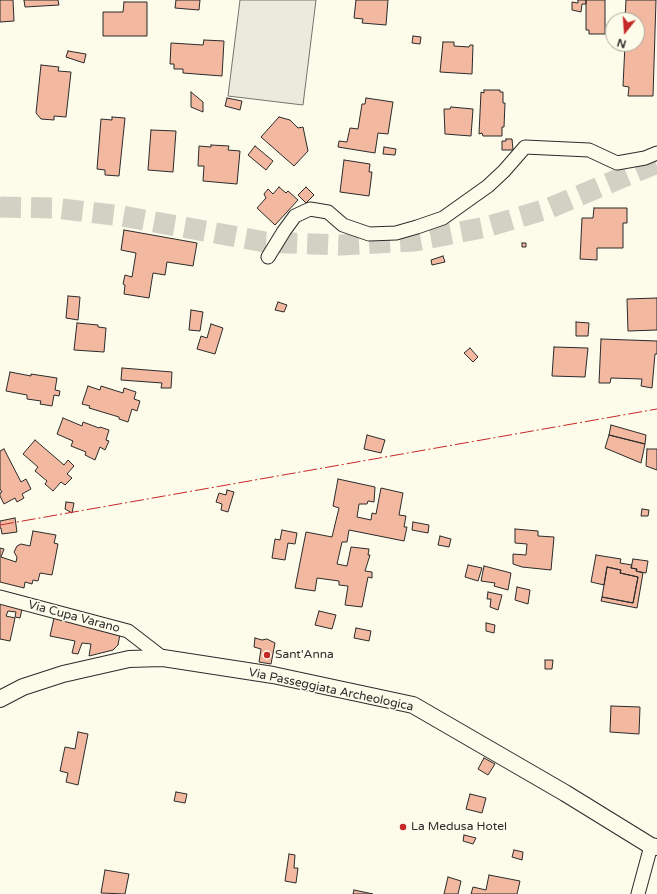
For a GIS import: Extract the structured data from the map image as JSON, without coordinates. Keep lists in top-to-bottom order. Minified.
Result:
{"streets":{"street":["Via Cupa Varano","Via Passeggiata Archeologica"]},"crossings":[["Via Cupa Varano","Via Passeggiata Archeologica"]],"places":["Sant'Anna","La Medusa Hotel"],"north":"bottom"}
